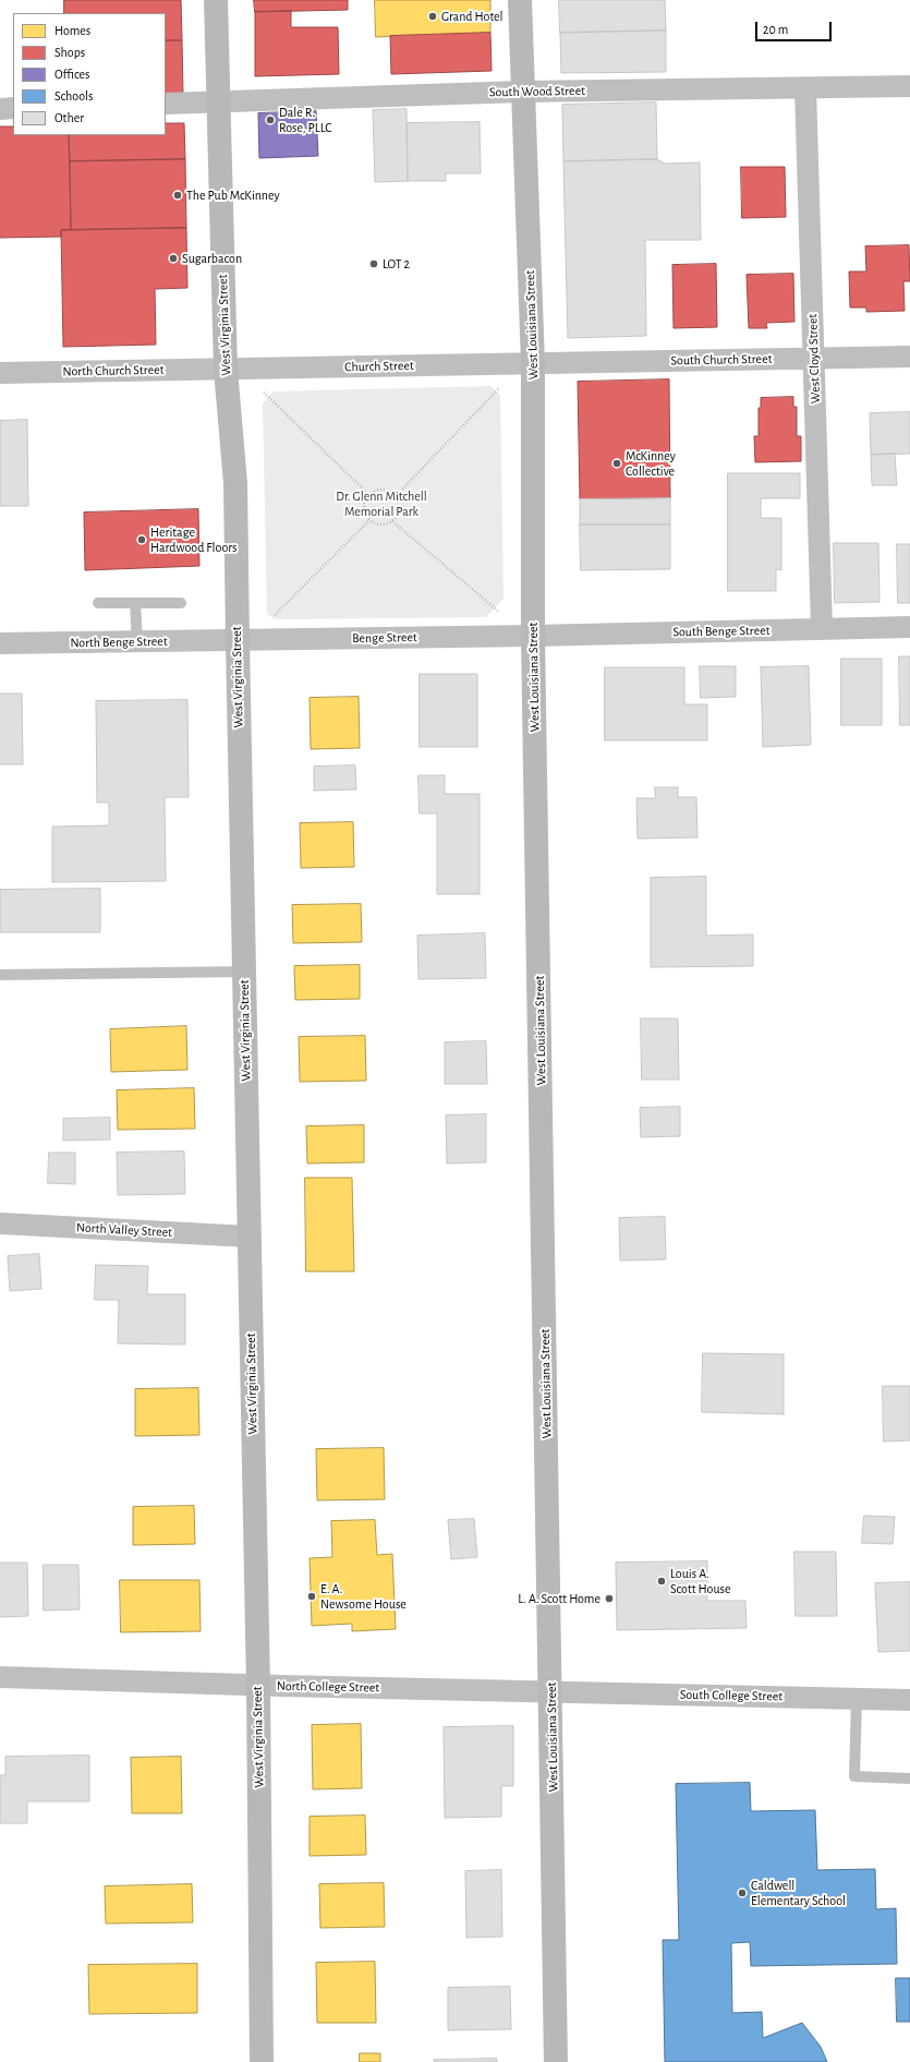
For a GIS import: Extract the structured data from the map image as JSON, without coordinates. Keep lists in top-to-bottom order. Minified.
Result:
{"streets":{"main road":["West Virginia Street","West Louisiana Street"],"street":["South Wood Street","West Cloyd Street","South Church Street","Church Street","North Church Street","South Benge Street","Benge Street","North Benge Street","North Valley Street","North College Street","South College Street"]},"crossings":[["South Wood Street","West Virginia Street"],["South Wood Street","West Louisiana Street"],["South Wood Street","West Cloyd Street"],["West Virginia Street","Church Street"],["West Virginia Street","North Church Street"],["West Virginia Street","Benge Street"],["West Virginia Street","North Benge Street"],["West Virginia Street","North Valley Street"],["West Virginia Street","North College Street"],["West Louisiana Street","South Church Street"],["West Louisiana Street","Church Street"],["West Louisiana Street","South Benge Street"],["West Louisiana Street","Benge Street"],["West Louisiana Street","North College Street"],["West Louisiana Street","South College Street"],["West Cloyd Street","South Church Street"],["West Cloyd Street","South Benge Street"],["South Church Street","Church Street"],["Church Street","North Church Street"],["South Benge Street","Benge Street"],["Benge Street","North Benge Street"],["North College Street","South College Street"]],"parks":["Dr. Glenn Mitchell Memorial Park"],"places":["Grand Hotel","Dale R. Rose, PLLC","The Pub McKinney","Sugarbacon","LOT 2","McKinney Collective","Heritage Hardwood Floors","Louis A. Scott House","E. A. Newsome House","L. A. Scott Home","Caldwell Elementary School"],"legend":["Homes","Shops","Offices","Schools","Other"],"scale_bar":"20 m"}
